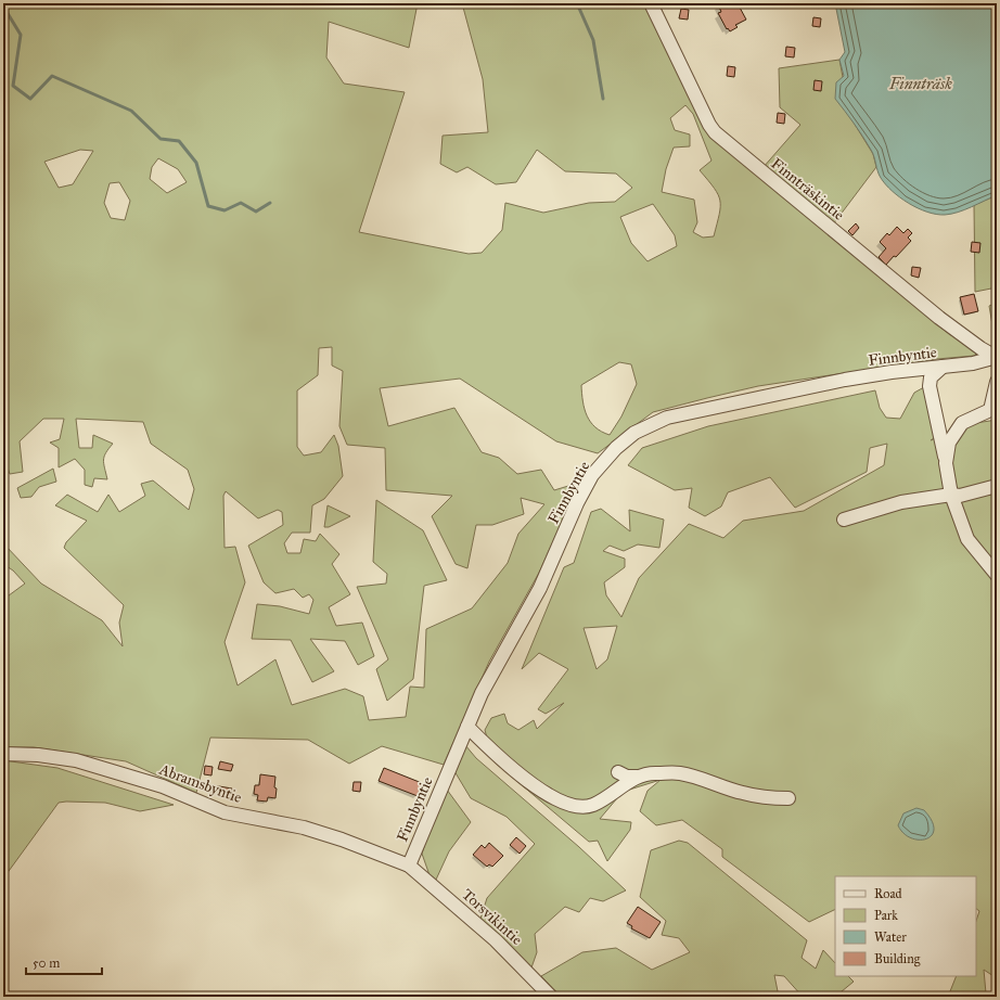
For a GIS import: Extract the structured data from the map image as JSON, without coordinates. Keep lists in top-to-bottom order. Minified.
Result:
{"streets":{"street":["Finnträskintie","Finnbyntie","Abramsbyntie","Torsvikintie"]},"crossings":[["Finnträskintie","Finnbyntie"],["Finnbyntie","Abramsbyntie"],["Finnbyntie","Torsvikintie"],["Abramsbyntie","Torsvikintie"]],"water":["Finnträsk"],"legend":["Road","Park","Water","Building"],"scale_bar":"50 m"}
